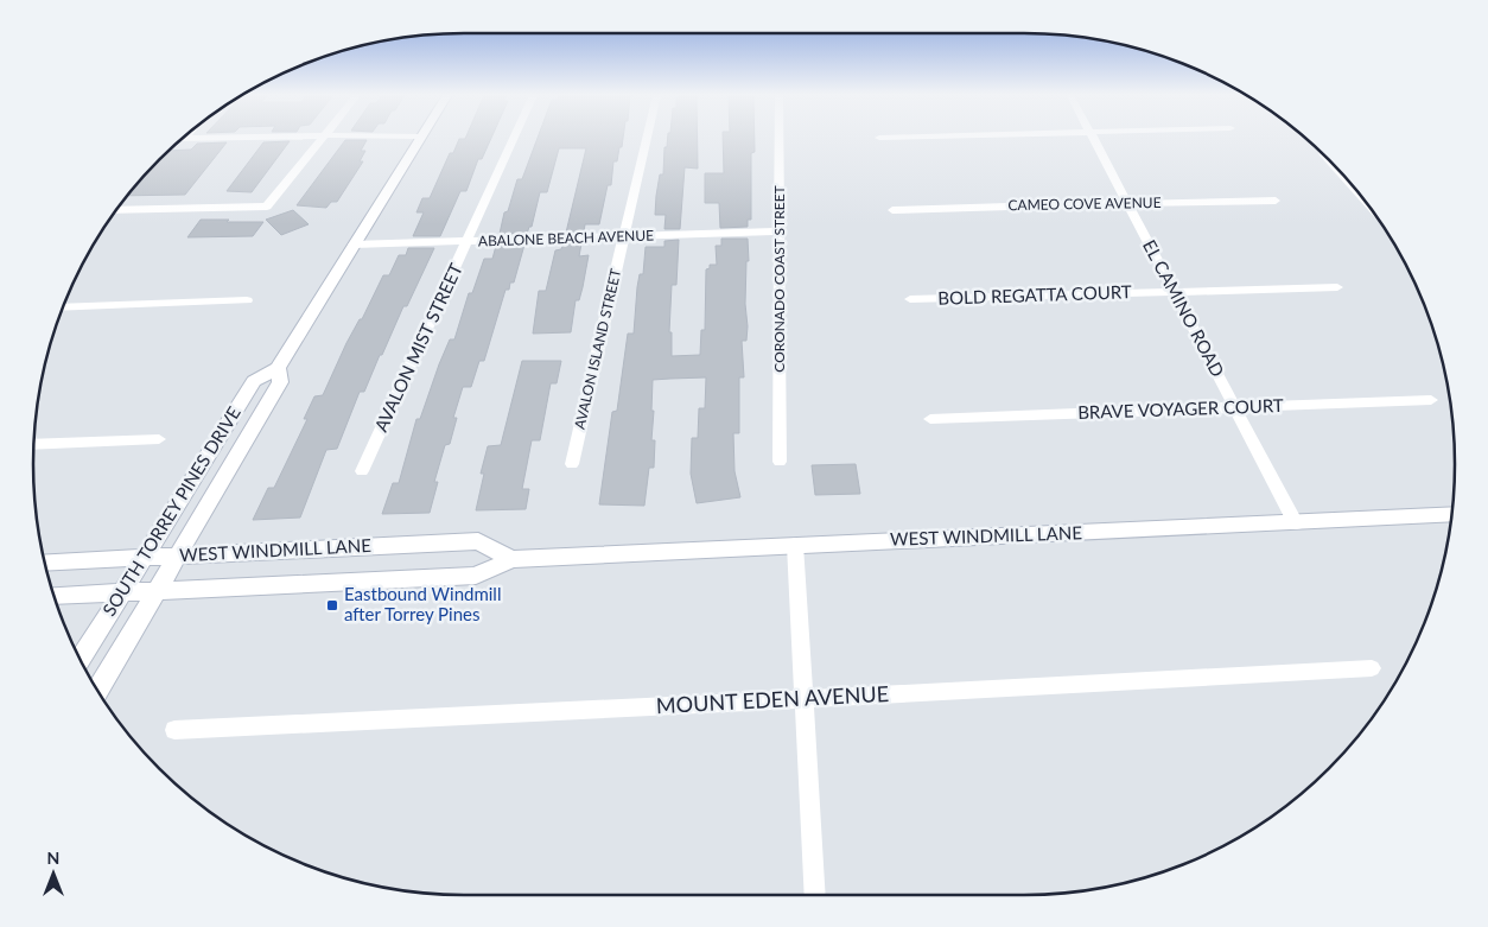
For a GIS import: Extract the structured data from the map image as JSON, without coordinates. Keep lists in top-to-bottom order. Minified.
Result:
{"streets":{"main road":["SOUTH TORREY PINES DRIVE","WEST WINDMILL LANE"],"street":["CAMEO COVE AVENUE","ABALONE BEACH AVENUE","CORONADO COAST STREET","BOLD REGATTA COURT","EL CAMINO ROAD","AVALON MIST STREET","AVALON ISLAND STREET","BRAVE VOYAGER COURT","MOUNT EDEN AVENUE"]},"crossings":[["CAMEO COVE AVENUE","EL CAMINO ROAD"],["ABALONE BEACH AVENUE","CORONADO COAST STREET"],["ABALONE BEACH AVENUE","AVALON MIST STREET"],["ABALONE BEACH AVENUE","AVALON ISLAND STREET"],["ABALONE BEACH AVENUE","SOUTH TORREY PINES DRIVE"],["BOLD REGATTA COURT","EL CAMINO ROAD"],["EL CAMINO ROAD","BRAVE VOYAGER COURT"],["EL CAMINO ROAD","WEST WINDMILL LANE"],["SOUTH TORREY PINES DRIVE","WEST WINDMILL LANE"]],"places":{"transit":["Eastbound Windmill after Torrey Pines"]},"north":"top"}
